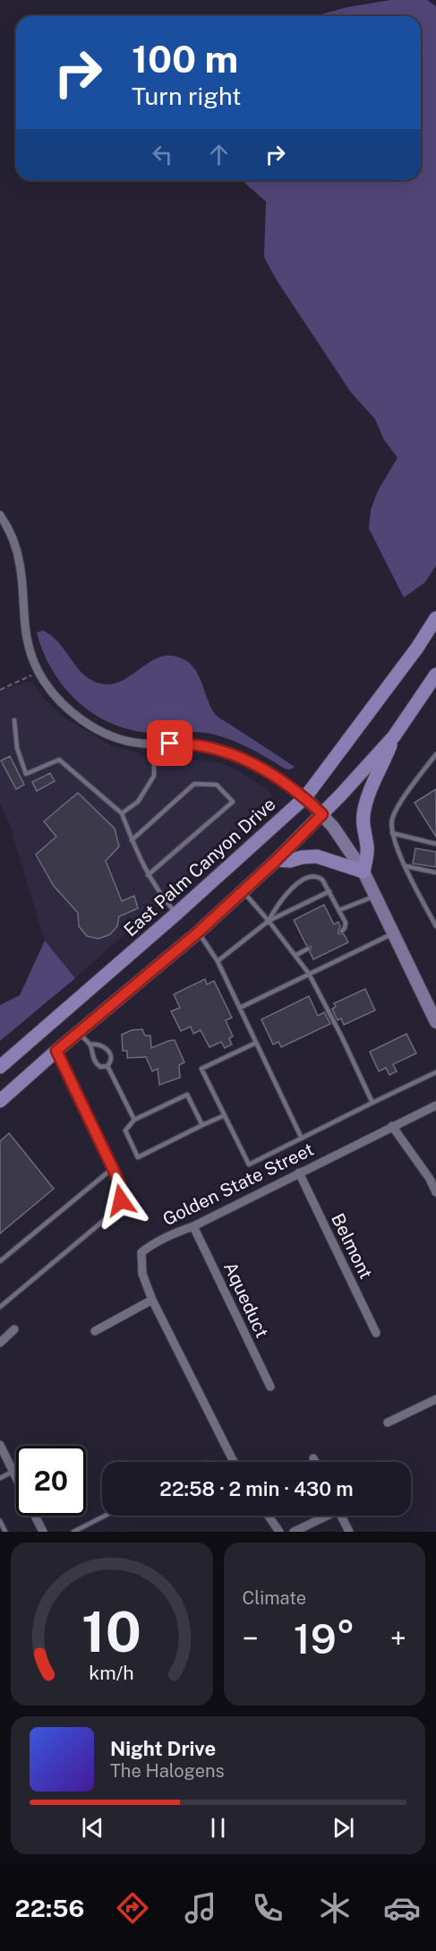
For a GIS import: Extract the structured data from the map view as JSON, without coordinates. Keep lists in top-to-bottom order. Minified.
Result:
{"streets":{"main road":["East Palm Canyon Drive"],"street":["Golden State Street","Belmont","Aqueduct"]},"crossings":[["Golden State Street","Belmont"],["Golden State Street","Aqueduct"]],"page":{"turn":["100 m","Turn right"],"limit":"20","trip":"22:58 · 2 min · 430 m","tile":"Climate","heat":["−","19°","+"],"song":["Night Drive","The Halogens"],"tabs":"22:56","gauge":["10","km/h"]}}
